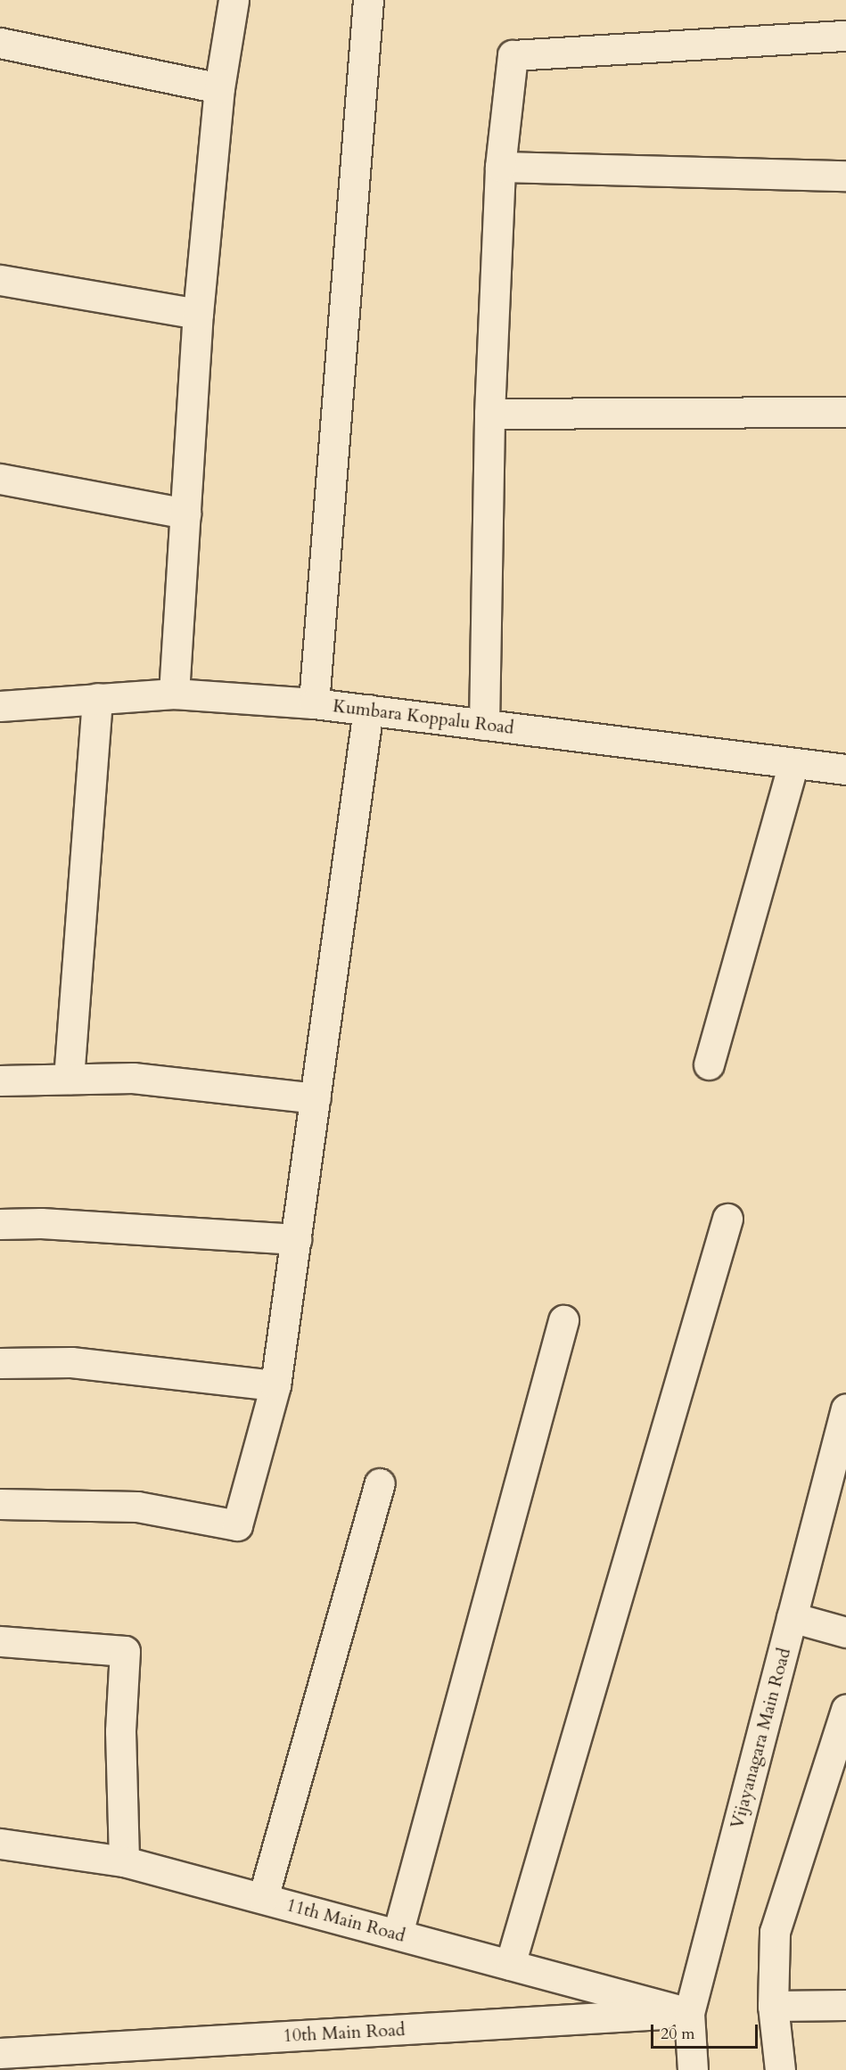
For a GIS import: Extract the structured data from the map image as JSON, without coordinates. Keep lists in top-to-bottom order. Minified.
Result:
{"streets":{"street":["Kumbara Koppalu Road","Vijayanagara Main Road","11th Main Road","10th Main Road"]},"crossings":[["Vijayanagara Main Road","11th Main Road"],["Vijayanagara Main Road","10th Main Road"],["11th Main Road","10th Main Road"]],"scale_bar":"20 m"}
